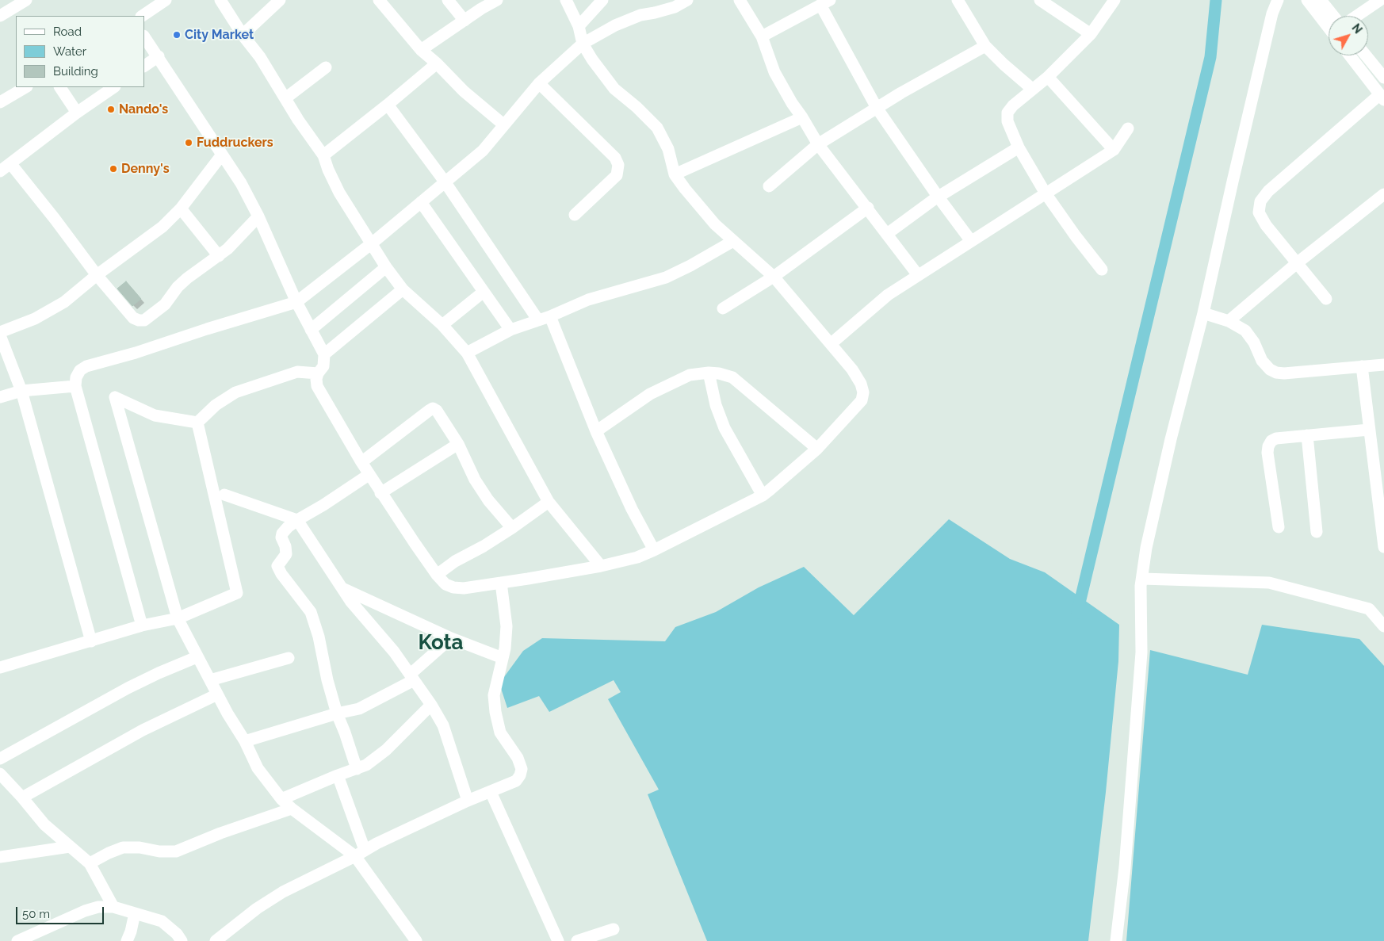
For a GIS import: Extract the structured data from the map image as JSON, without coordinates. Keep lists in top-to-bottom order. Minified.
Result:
{"districts":["Kota"],"places":["City Market","Nando's","Fuddruckers","Denny's"],"legend":["Road","Water","Building"],"scale_bar":"50 m","north":"top right"}
